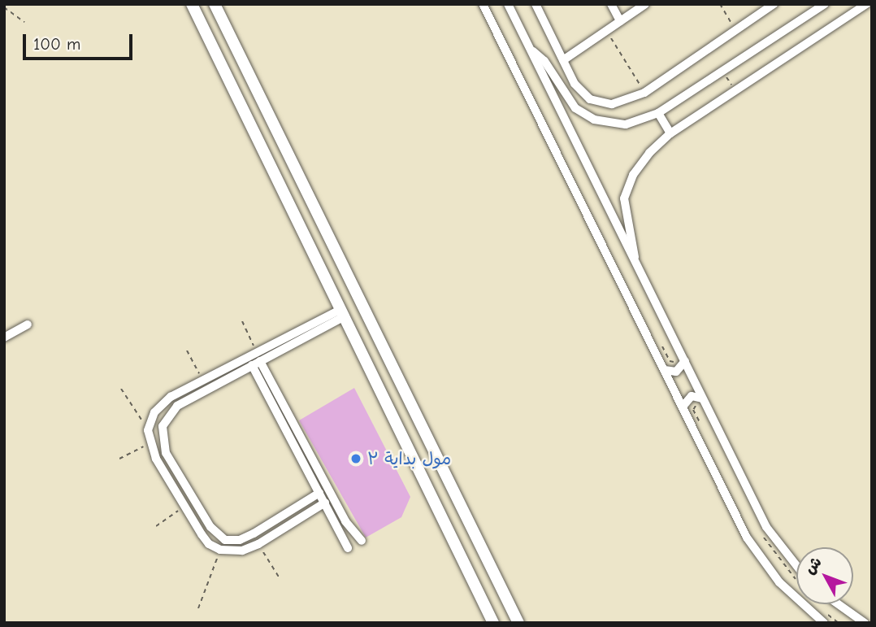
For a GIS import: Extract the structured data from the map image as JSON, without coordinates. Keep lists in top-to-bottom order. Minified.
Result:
{"places":["مول بداية ۲"],"scale_bar":"100 m","north":"top left"}
